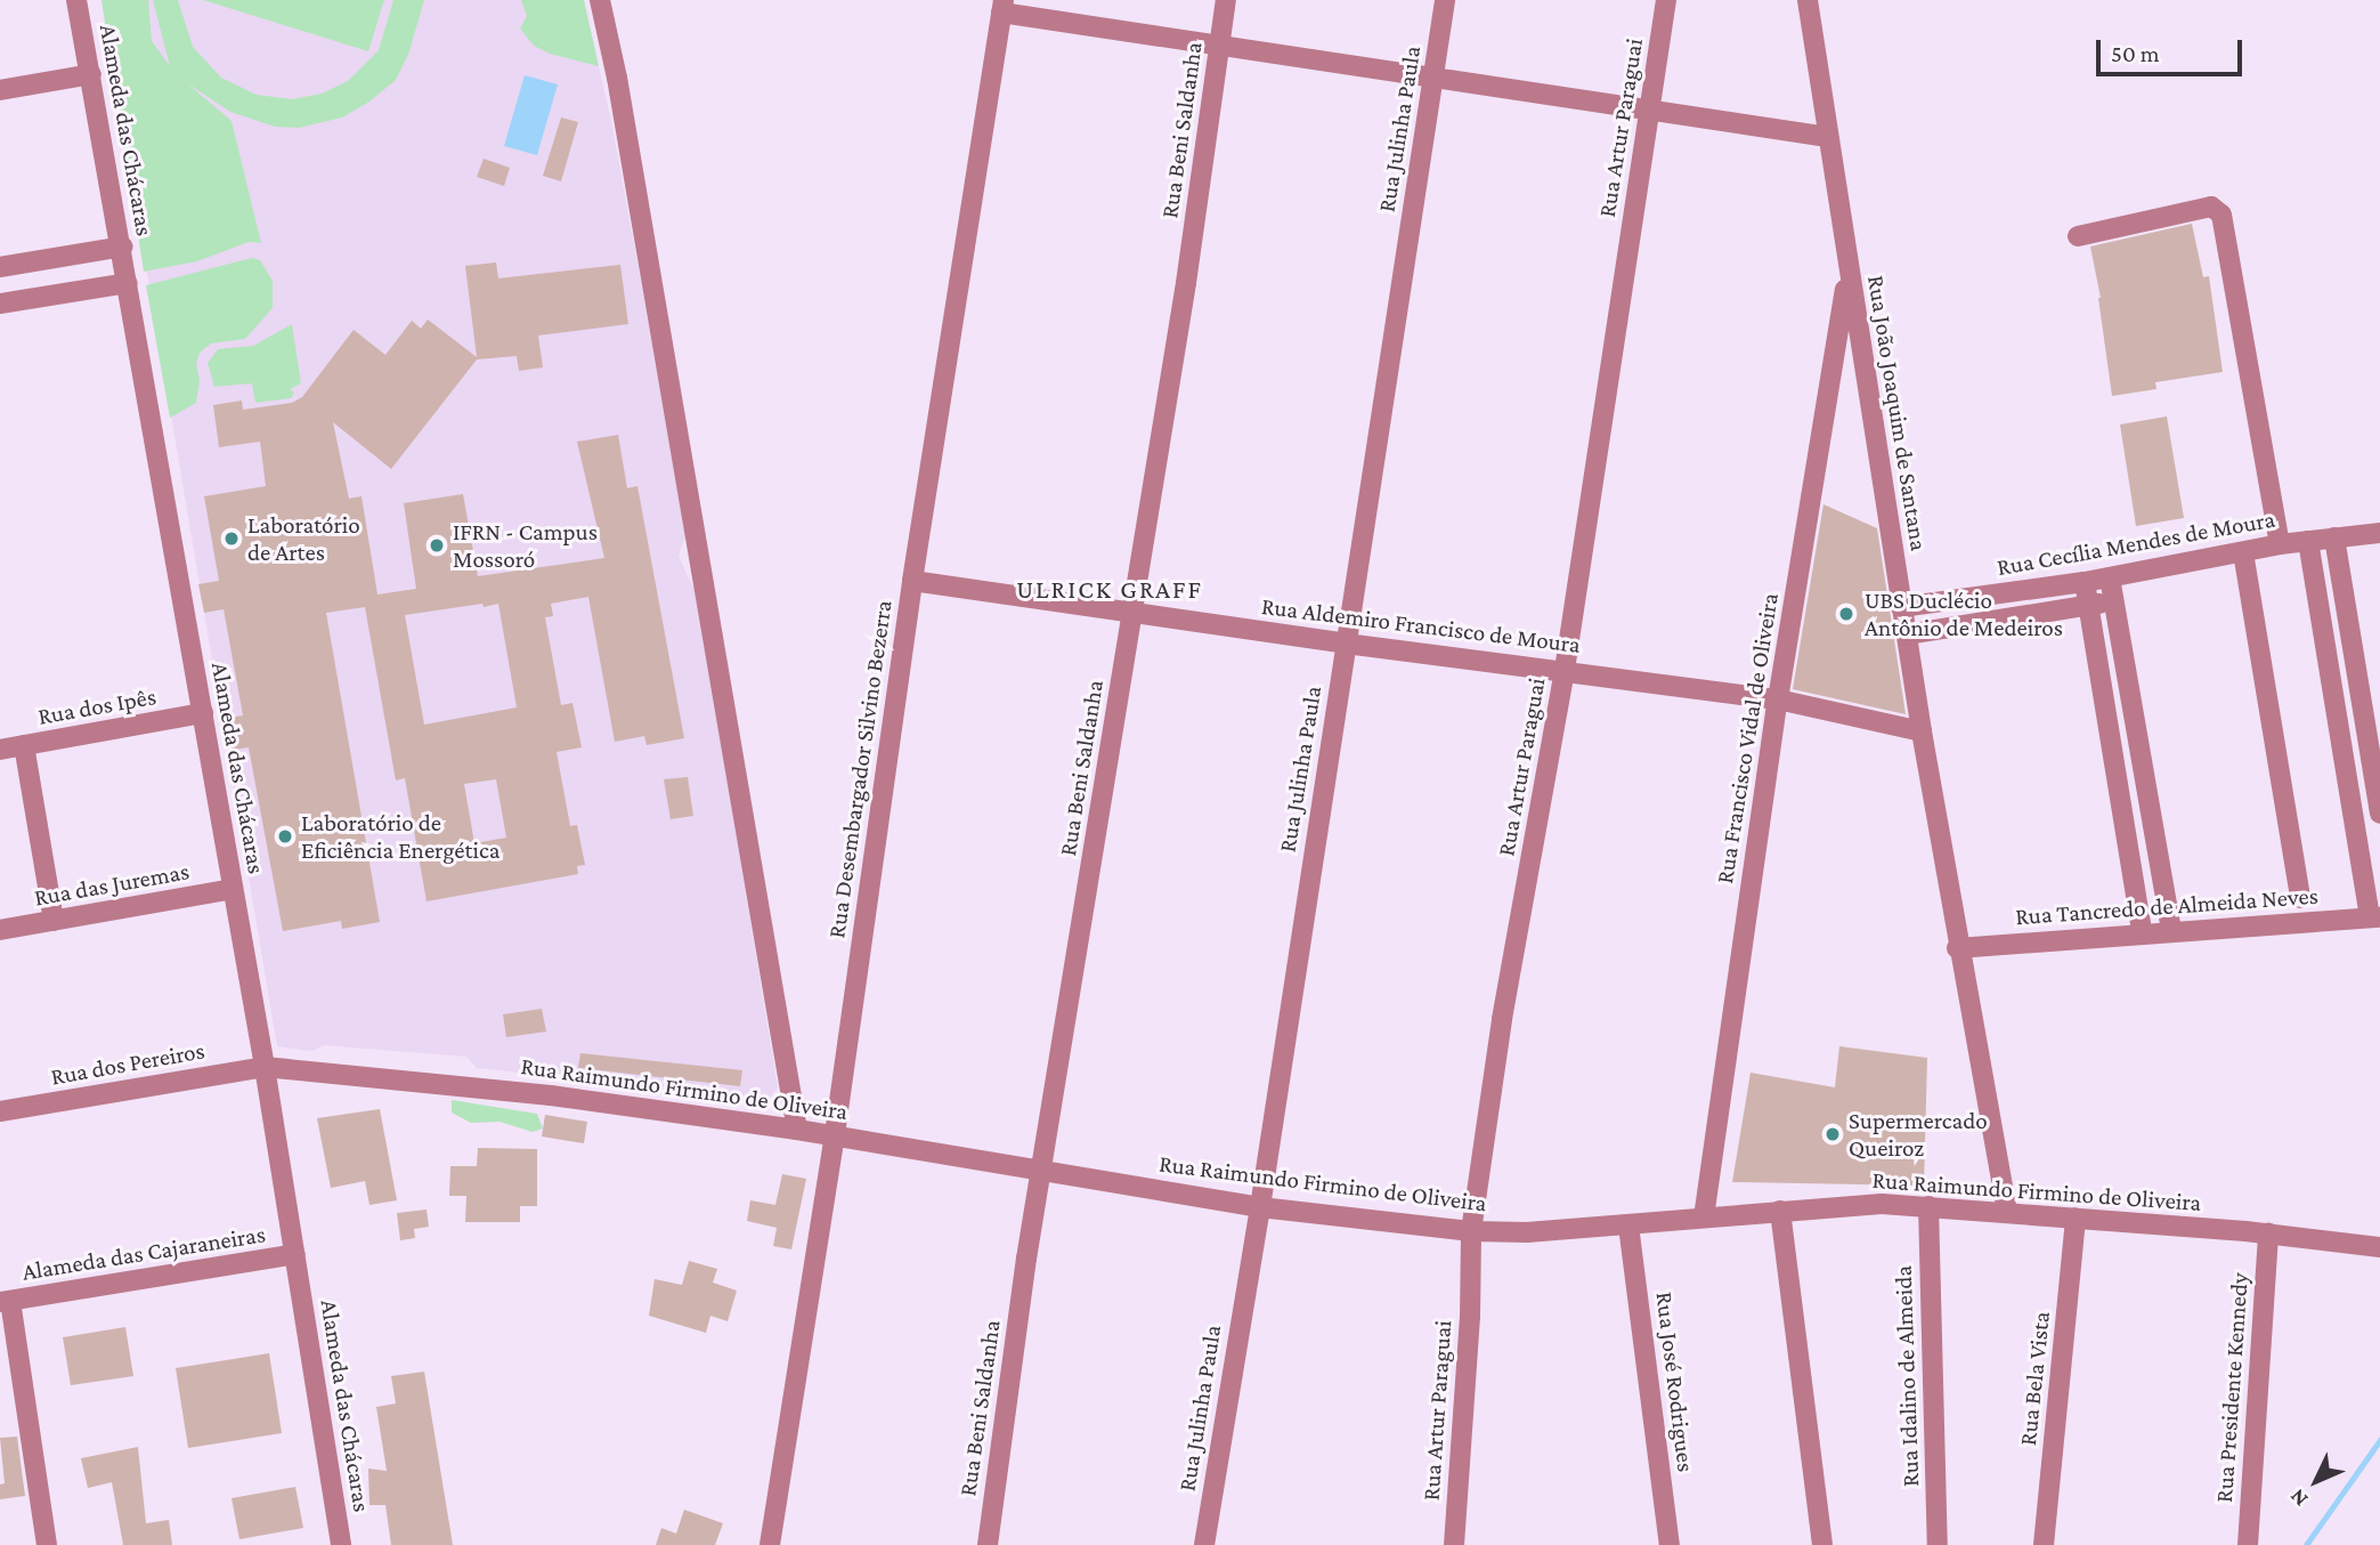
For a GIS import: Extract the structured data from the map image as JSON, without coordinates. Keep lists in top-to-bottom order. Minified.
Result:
{"streets":{"street":["Rua Artur Paraguai","Rua Julinha Paula","Alameda das Chácaras","Rua Beni Saldanha","Rua João Joaquim de Santana","Rua Cecília Mendes de Moura","Rua Aldemiro Francisco de Moura","Rua dos Ipês","Rua Francisco Vidal de Oliveira","Rua Desembargador Silvino Bezerra","Rua das Juremas","Rua Tancredo de Almeida Neves","Rua dos Pereiros","Rua Raimundo Firmino de Oliveira","Alameda das Cajaraneiras","Rua Idalino de Almeida","Rua Bela Vista","Rua José Rodrigues","Rua Presidente Kennedy"]},"crossings":[["Rua Artur Paraguai","Rua Aldemiro Francisco de Moura"],["Rua Artur Paraguai","Rua Raimundo Firmino de Oliveira"],["Rua Julinha Paula","Rua Aldemiro Francisco de Moura"],["Rua Julinha Paula","Rua Raimundo Firmino de Oliveira"],["Alameda das Chácaras","Rua dos Ipês"],["Alameda das Chácaras","Rua das Juremas"],["Alameda das Chácaras","Rua dos Pereiros"],["Alameda das Chácaras","Rua Raimundo Firmino de Oliveira"],["Alameda das Chácaras","Alameda das Cajaraneiras"],["Rua Beni Saldanha","Rua Aldemiro Francisco de Moura"],["Rua Beni Saldanha","Rua Raimundo Firmino de Oliveira"],["Rua João Joaquim de Santana","Rua Cecília Mendes de Moura"],["Rua João Joaquim de Santana","Rua Aldemiro Francisco de Moura"],["Rua João Joaquim de Santana","Rua Francisco Vidal de Oliveira"],["Rua João Joaquim de Santana","Rua Tancredo de Almeida Neves"],["Rua João Joaquim de Santana","Rua Raimundo Firmino de Oliveira"],["Rua Aldemiro Francisco de Moura","Rua Francisco Vidal de Oliveira"],["Rua Aldemiro Francisco de Moura","Rua Desembargador Silvino Bezerra"],["Rua Francisco Vidal de Oliveira","Rua Raimundo Firmino de Oliveira"],["Rua Desembargador Silvino Bezerra","Rua Raimundo Firmino de Oliveira"],["Rua dos Pereiros","Rua Raimundo Firmino de Oliveira"],["Rua Raimundo Firmino de Oliveira","Rua Idalino de Almeida"],["Rua Raimundo Firmino de Oliveira","Rua Bela Vista"],["Rua Raimundo Firmino de Oliveira","Rua José Rodrigues"],["Rua Raimundo Firmino de Oliveira","Rua Presidente Kennedy"]],"districts":["ULRICK GRAFF"],"places":["Laboratório de Artes","IFRN - Campus Mossoró","UBS Duclécio Antônio de Medeiros","Laboratório de Eficiência Energética","Supermercado Queiroz"],"scale_bar":"50 m","north":"bottom left"}
